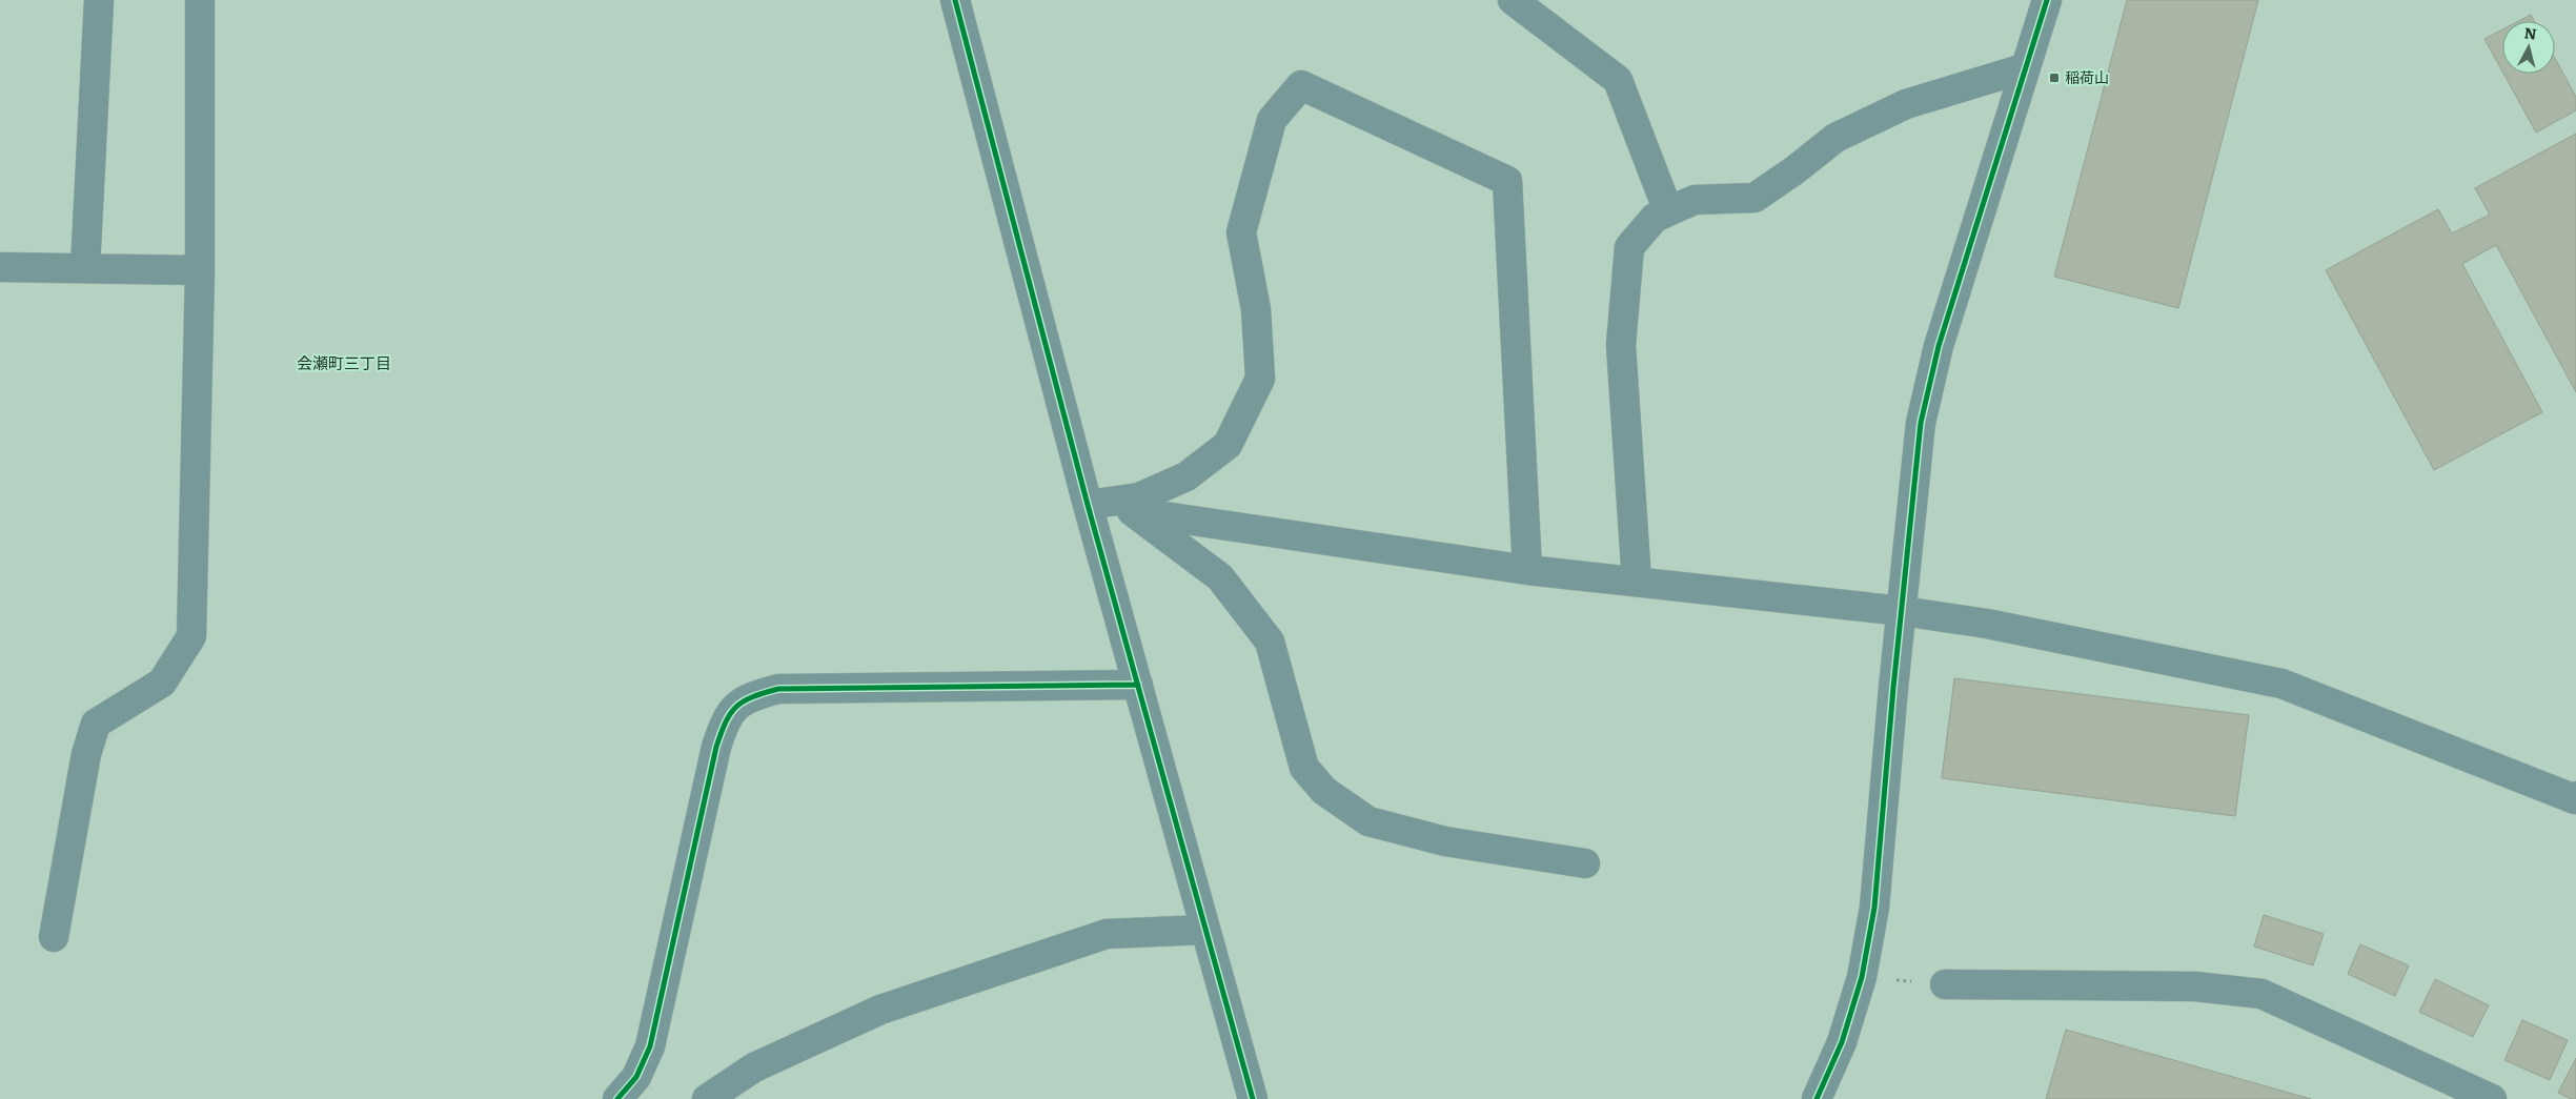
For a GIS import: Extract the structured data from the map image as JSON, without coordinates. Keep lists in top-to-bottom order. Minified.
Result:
{"districts":["会瀬町三丁目"],"places":{"transit":["稲荷山"]},"north":"top"}
